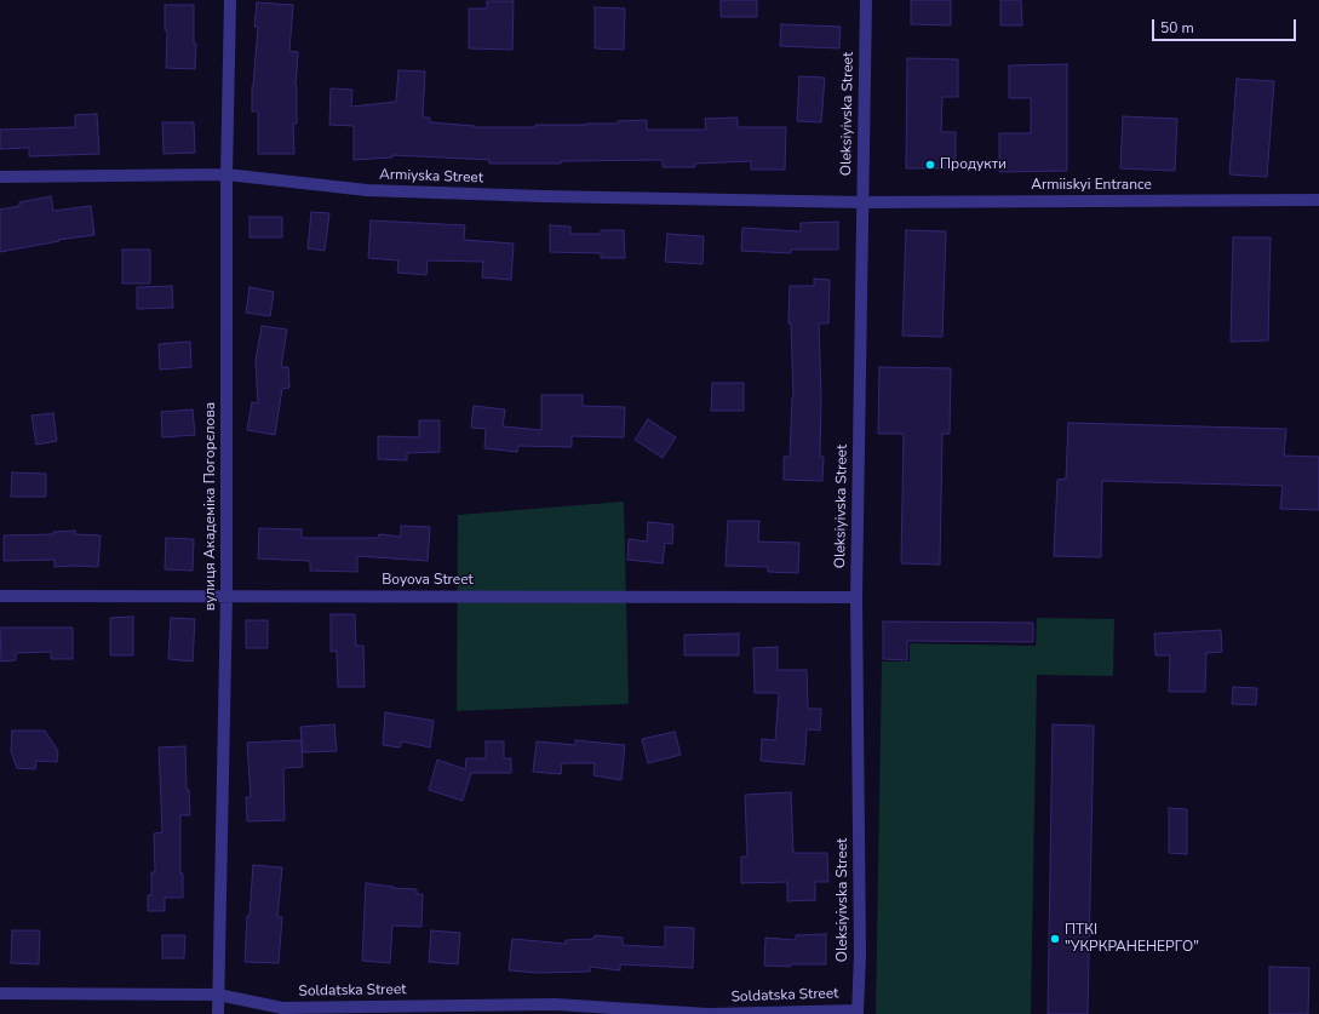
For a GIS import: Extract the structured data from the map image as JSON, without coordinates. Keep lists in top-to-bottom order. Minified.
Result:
{"streets":{"street":["Oleksiyivska Street","Armiyska Street","Armiiskyi Entrance","вулиця Академіка Погорєлова","Boyova Street","Soldatska Street"]},"crossings":[["Oleksiyivska Street","Armiyska Street"],["Oleksiyivska Street","Armiiskyi Entrance"],["Oleksiyivska Street","Boyova Street"],["Oleksiyivska Street","Soldatska Street"],["Armiyska Street","Armiiskyi Entrance"],["Armiyska Street","вулиця Академіка Погорєлова"],["вулиця Академіка Погорєлова","Boyova Street"],["вулиця Академіка Погорєлова","Soldatska Street"]],"places":["Продукти","ПТКІ \"УКРКРАНЕНЕРГО\""],"scale_bar":"50 m"}
